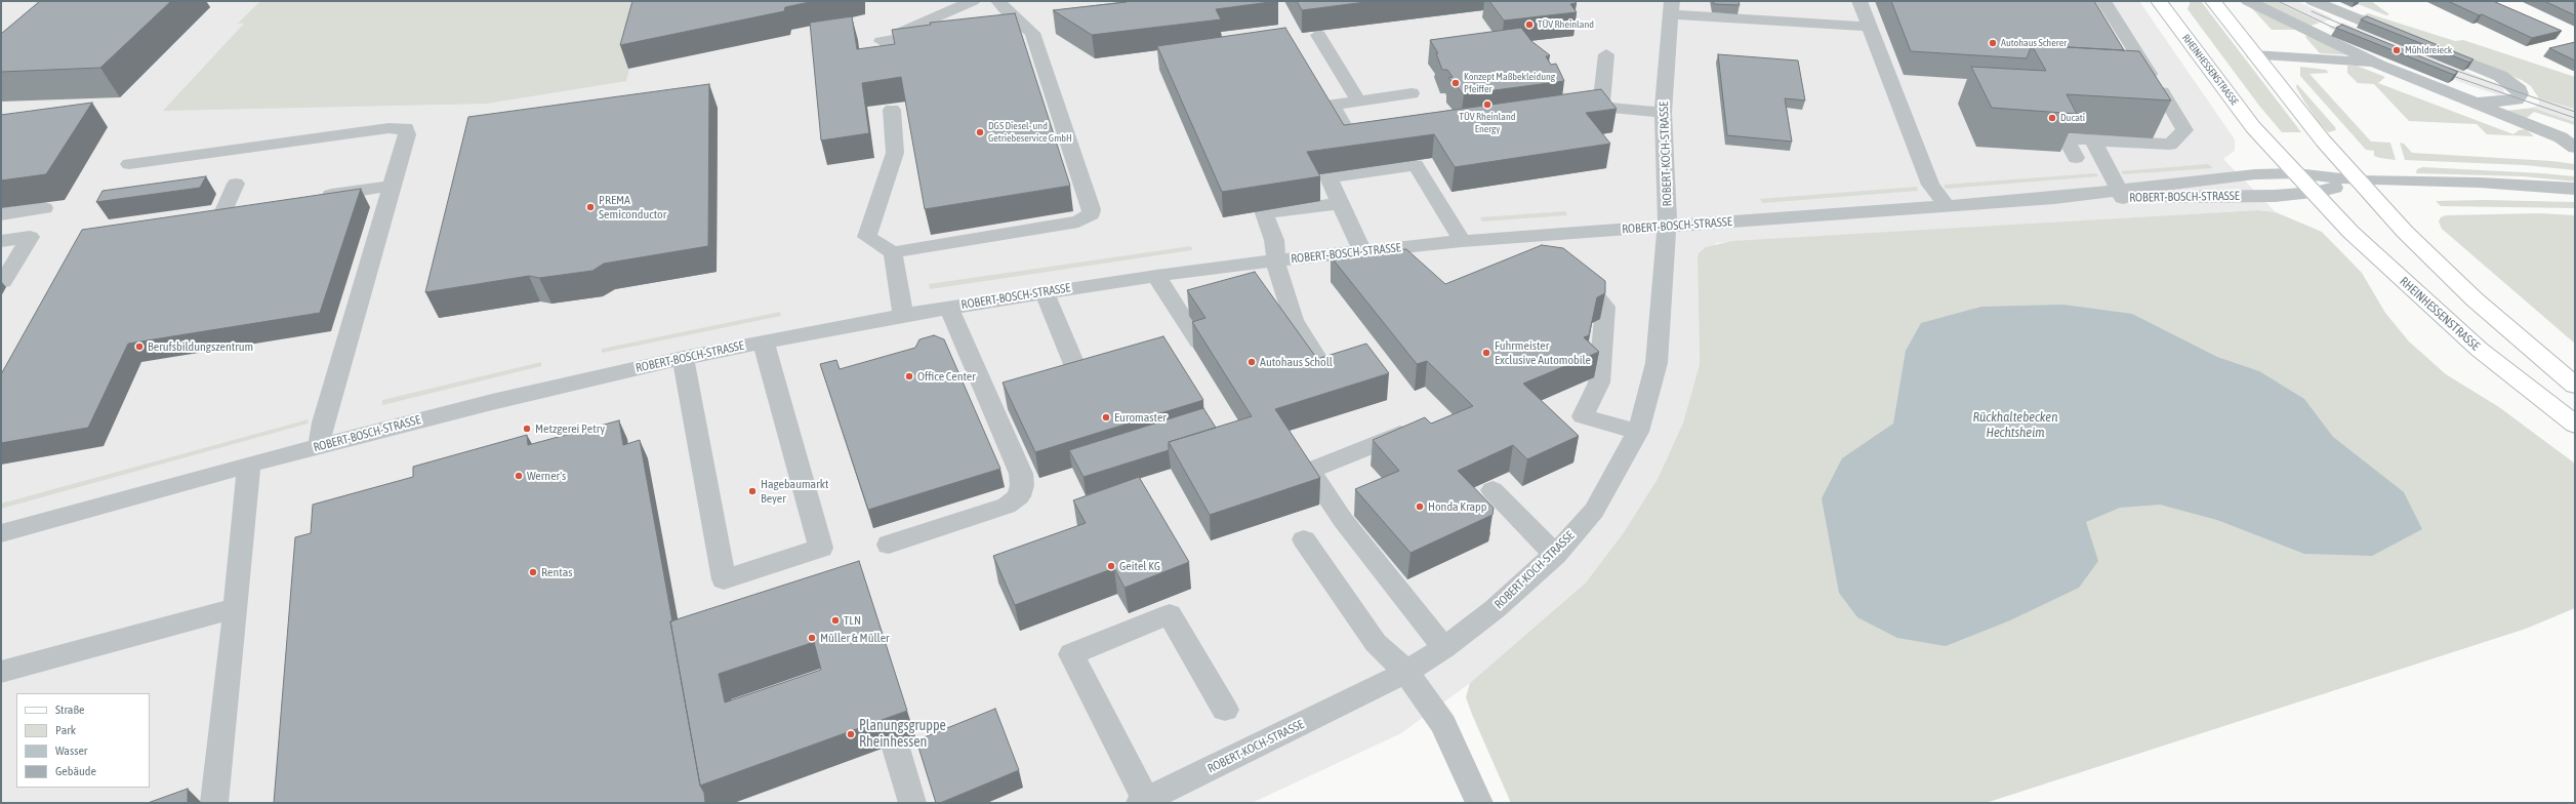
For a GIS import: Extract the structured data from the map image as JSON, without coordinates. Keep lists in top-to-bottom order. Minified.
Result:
{"streets":{"main road":["RHEINHESSENSTRASSE"],"street":["ROBERT-KOCH-STRASSE","ROBERT-BOSCH-STRASSE"]},"crossings":[["RHEINHESSENSTRASSE","ROBERT-BOSCH-STRASSE"],["ROBERT-KOCH-STRASSE","ROBERT-BOSCH-STRASSE"]],"water":["Rückhaltebecken Hechtsheim"],"places":["TÜV Rheinland","Autohaus Scherer","Mühldreieck","Konzept Maßbekleidung Pfeiffer","TÜV Rheinland Energy","Ducati","DGS Diesel- und Getriebeservice GmbH","PREMA Semiconductor","Berufsbildungszentrum","Fuhrmeister Exclusive Automobile","Autohaus Scholl","Office Center","Euromaster","Metzgerei Petry","Werner's","Hagebaumarkt Beyer","Honda Krapp","Geitel KG","Rentas","TLN","Müller & Müller","Planungsgruppe Rheinhessen"],"legend":["Straße","Park","Wasser","Gebäude"]}
